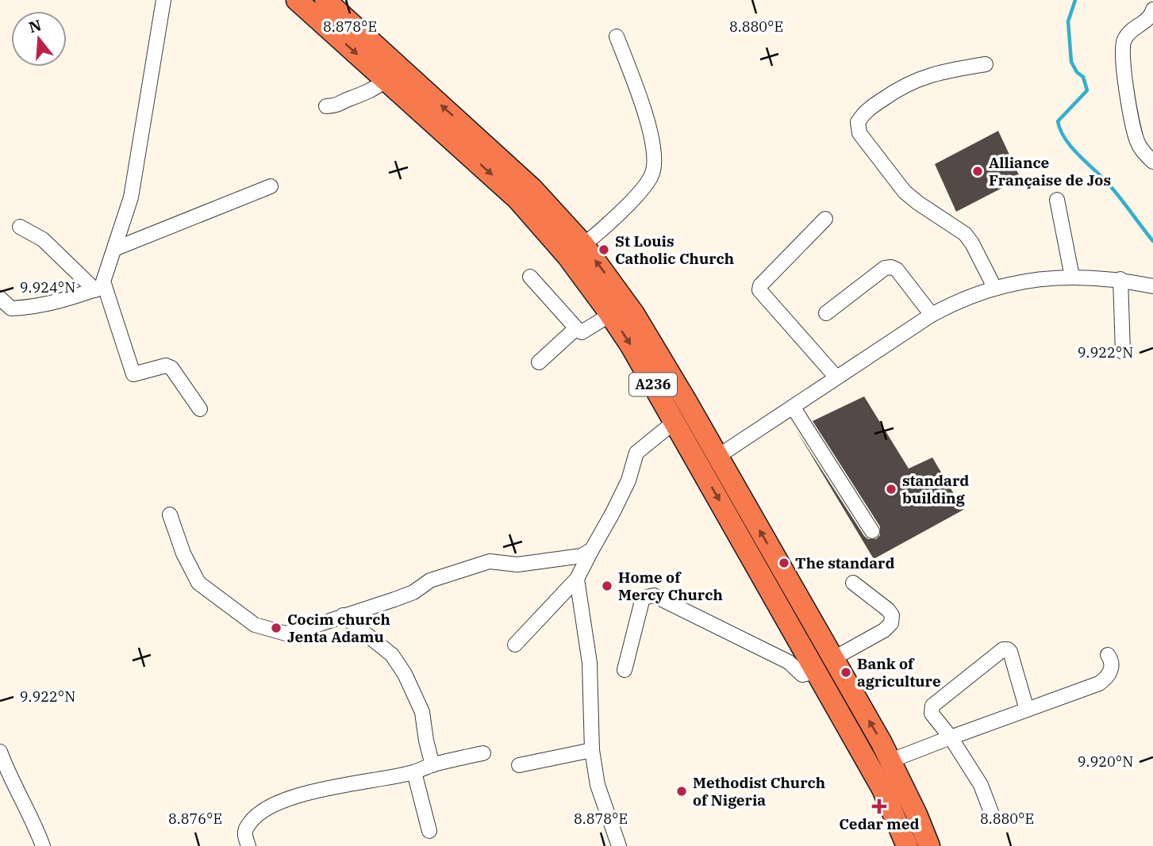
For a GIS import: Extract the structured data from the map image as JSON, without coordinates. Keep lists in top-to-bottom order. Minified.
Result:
{"streets":{"highway":["A236"]},"places":{"other":["Alliance Française de Jos","St Louis Catholic Church","standard building","The standard","Home of Mercy Church","Cocim church Jenta Adamu","Bank of agriculture","Methodist Church of Nigeria"],"health":["Cedar med"]},"north":"top","coordinates":["8.878°E","8.880°E","9.924°N","9.922°N","9.920°N","8.876°E"]}
